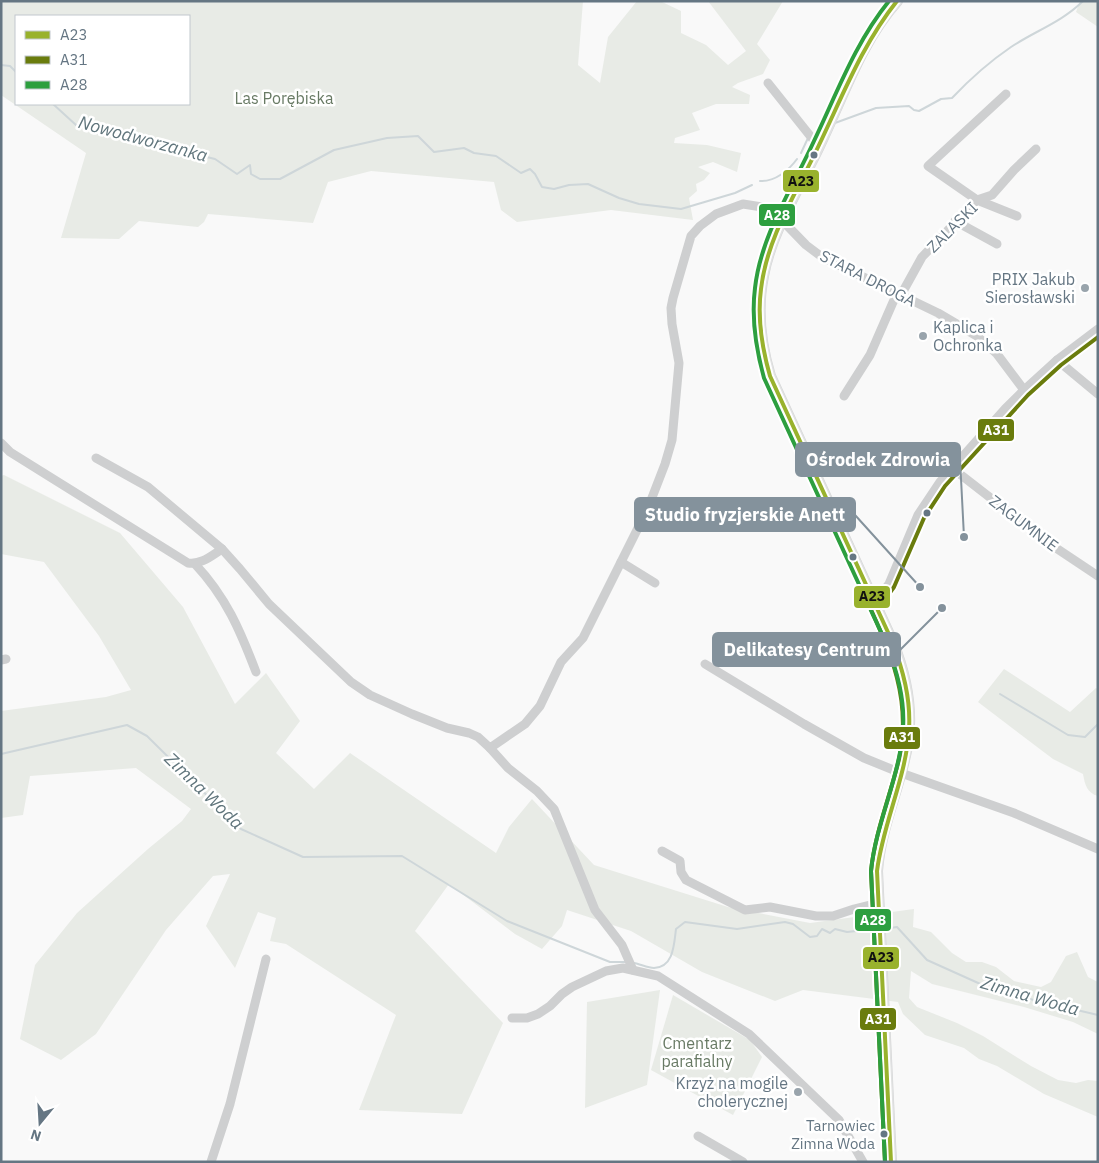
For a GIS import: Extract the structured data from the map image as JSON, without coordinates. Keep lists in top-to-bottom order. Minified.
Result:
{"streets":{"street":["ZALASKI","STARA DROGA","ZAGUMNIE"]},"crossings":[["ZALASKI","STARA DROGA"]],"water":["Nowodworzanka","Zimna Woda"],"parks":["Las Porębiska","Cmentarz parafialny"],"places":["PRIX Jakub Sierosławski","Kaplica i Ochronka","Ośrodek Zdrowia","Studio fryzjerskie Anett","Delikatesy Centrum","Krzyż na mogile cholerycznej","Tarnowiec Zimna Woda"],"lines":["transit line A23","transit line A28","transit line A31"],"legend":["A23","A31","A28"],"north":"bottom"}
